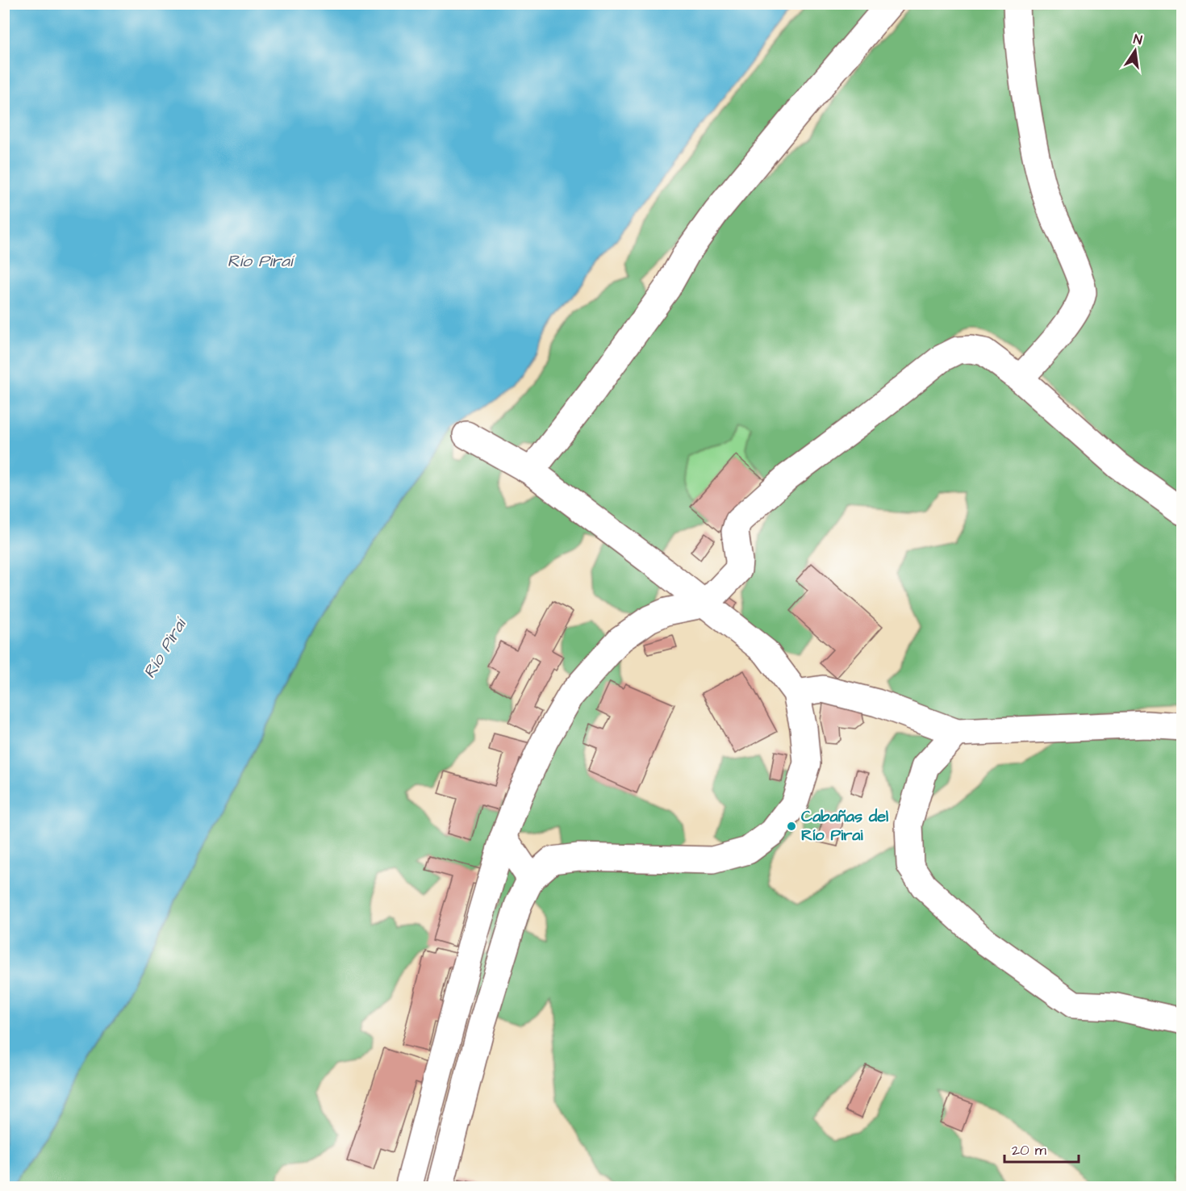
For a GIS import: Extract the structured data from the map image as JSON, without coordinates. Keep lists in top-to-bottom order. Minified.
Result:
{"water":["Río Piraí"],"places":["Cabañas del Río Pirai"],"scale_bar":"20 m","north":"top"}
